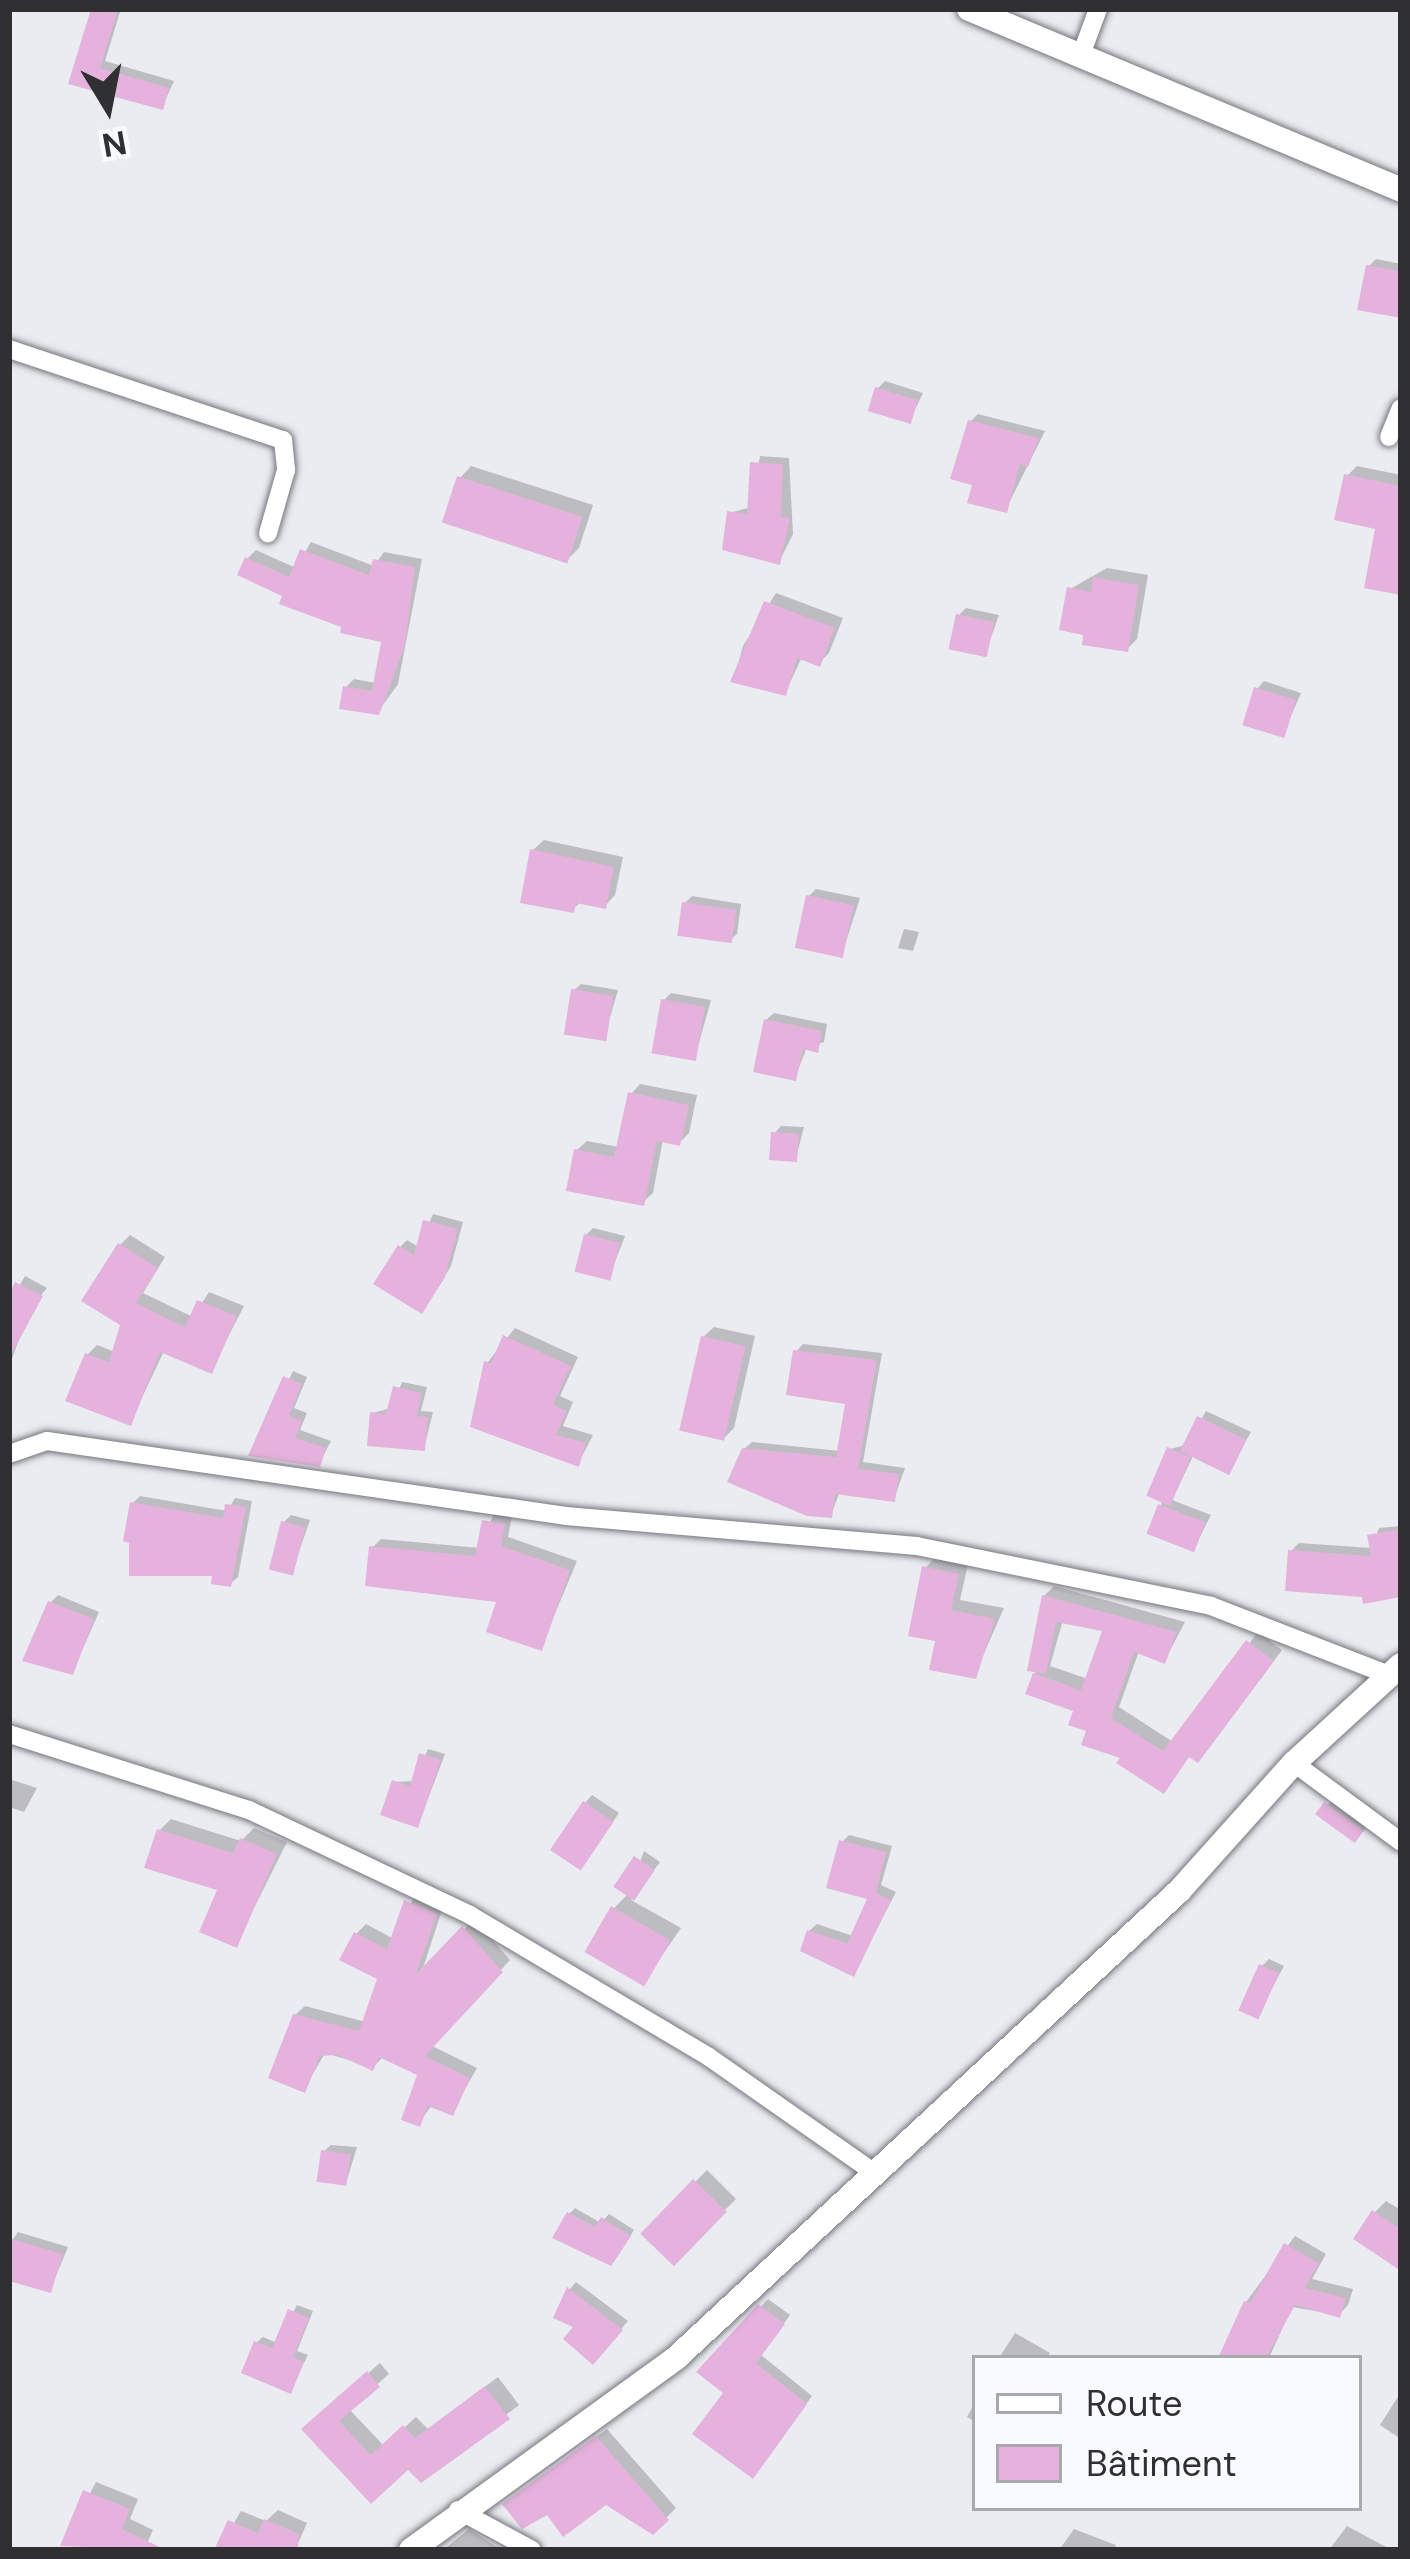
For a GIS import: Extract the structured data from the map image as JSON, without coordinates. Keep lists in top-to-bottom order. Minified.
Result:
{"legend":["Route","Bâtiment"],"north":"bottom"}
